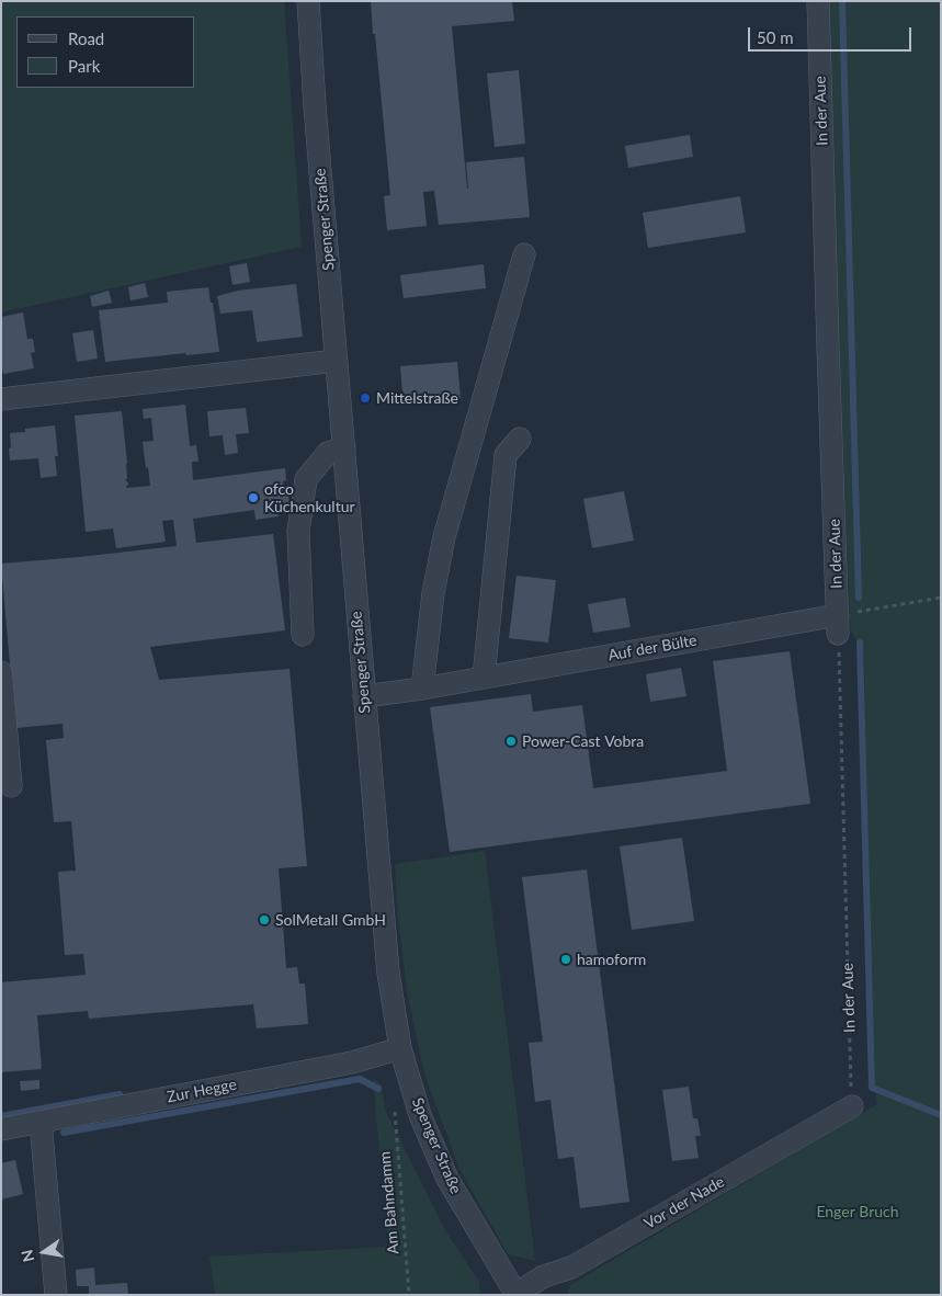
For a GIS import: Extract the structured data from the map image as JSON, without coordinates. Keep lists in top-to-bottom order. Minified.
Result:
{"streets":{"street":["In der Aue","Spenger Straße","Auf der Bülte","Zur Hegge","Vor der Nade"],"path":["Am Bahndamm"]},"crossings":[["In der Aue","Auf der Bülte"],["In der Aue","Vor der Nade"],["Spenger Straße","Auf der Bülte"],["Spenger Straße","Zur Hegge"],["Spenger Straße","Vor der Nade"]],"parks":["Enger Bruch"],"places":["Mittelstraße","ofco Küchenkultur","Power-Cast Vobra","SolMetall GmbH","hamoform"],"legend":["Road","Park"],"scale_bar":"50 m","north":"left"}
